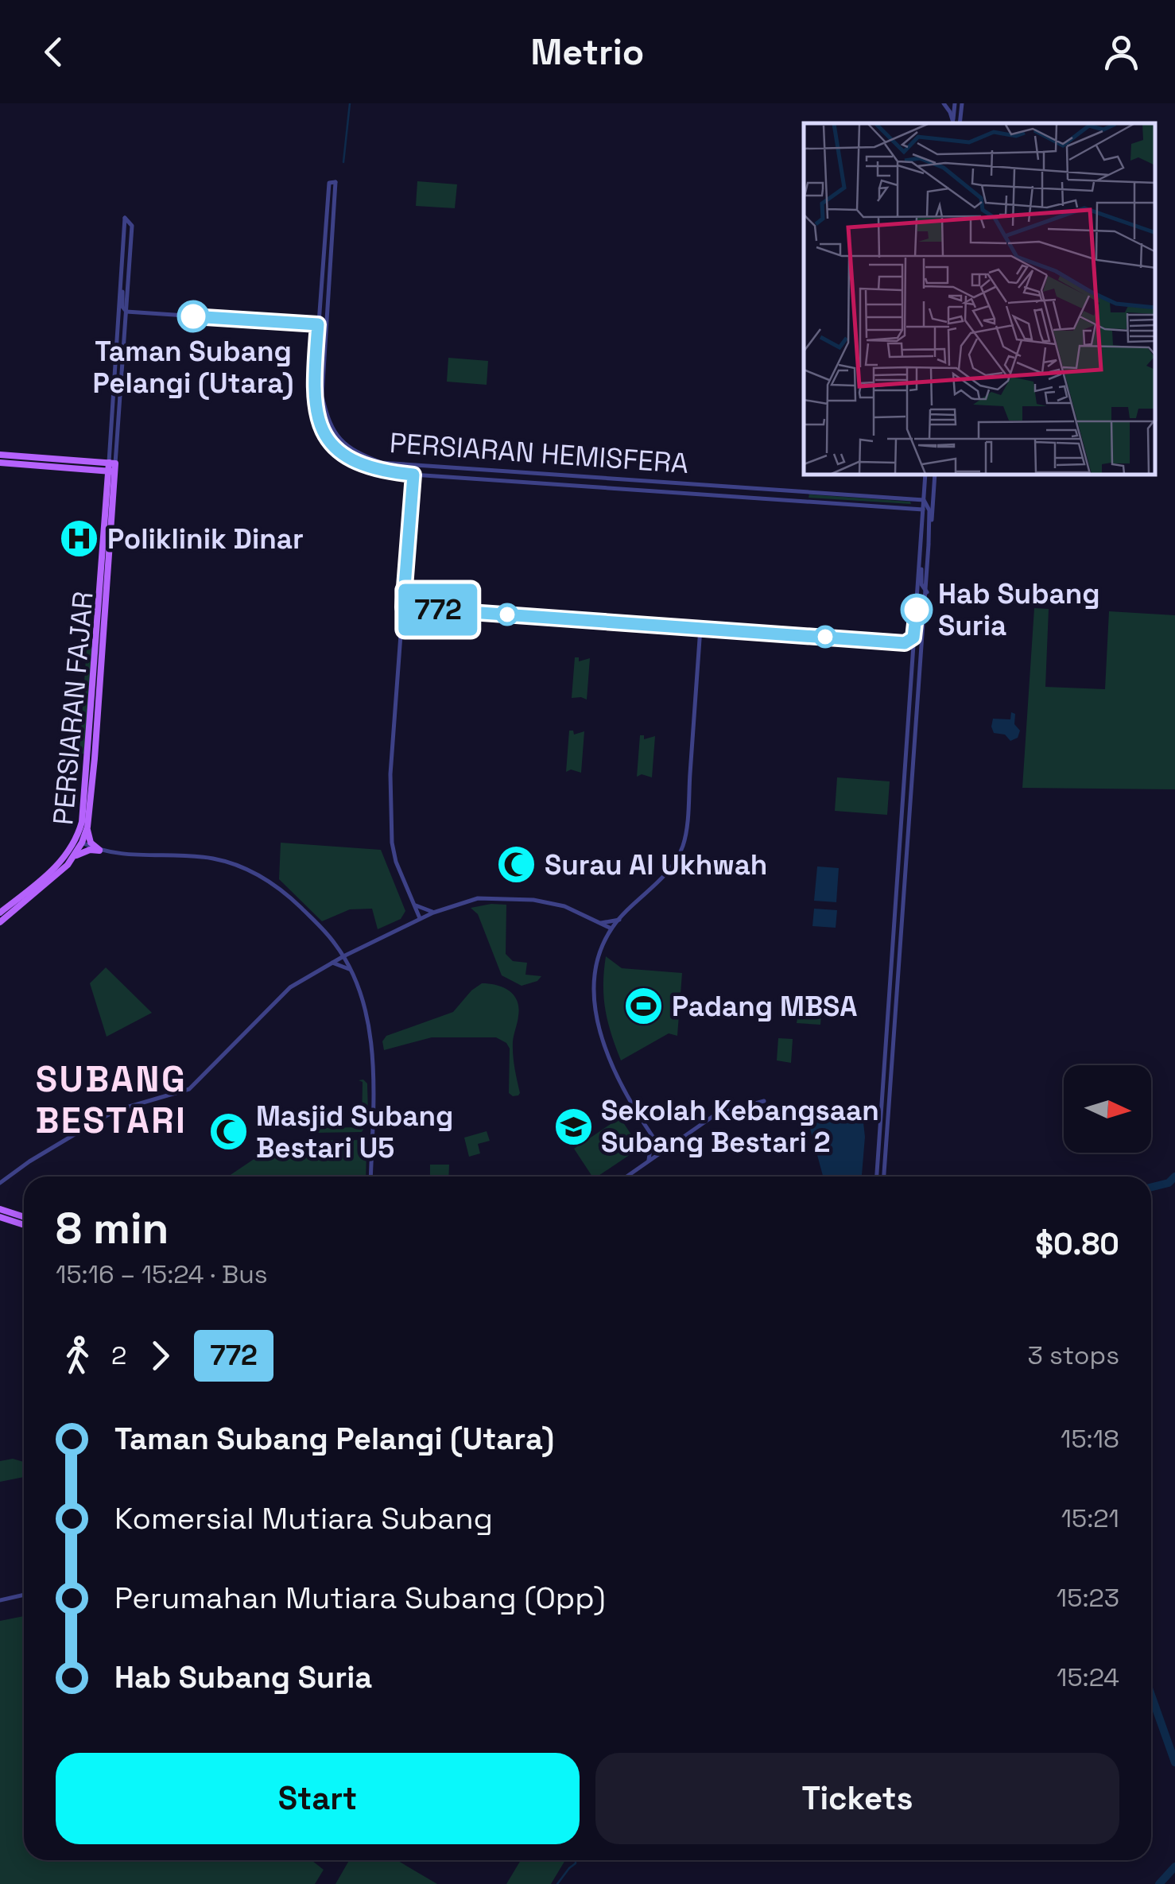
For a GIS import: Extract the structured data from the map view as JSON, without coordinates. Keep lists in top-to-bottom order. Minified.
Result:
{"streets":{"main road":["PERSIARAN FAJAR"],"street":["PERSIARAN HEMISFERA"]},"districts":["SUBANG BESTARI"],"places":{"other":["Taman Subang Pelangi (Utara)","Hab Subang Suria"],"hospital":["Poliklinik Dinar"],"mosque":["Surau Al Ukhwah","Masjid Subang Bestari U5"],"sports":["Padang MBSA"],"school or university":["Sekolah Kebangsaan Subang Bestari 2"]},"lines":["bus line 772"],"north":"right","page":{"header":"Metrio","on_map":"772","heading":["8 min","15:16 – 15:24 · Bus","$0.80"],"legs":["2","772","3 stops"],"list":[{"name":"Taman Subang Pelangi (Utara)","value":"15:18"},{"name":"Komersial Mutiara Subang","value":"15:21"},{"name":"Perumahan Mutiara Subang (Opp)","value":"15:23"},{"name":"Hab Subang Suria","value":"15:24"}],"buttons":["Start","Tickets"]}}
